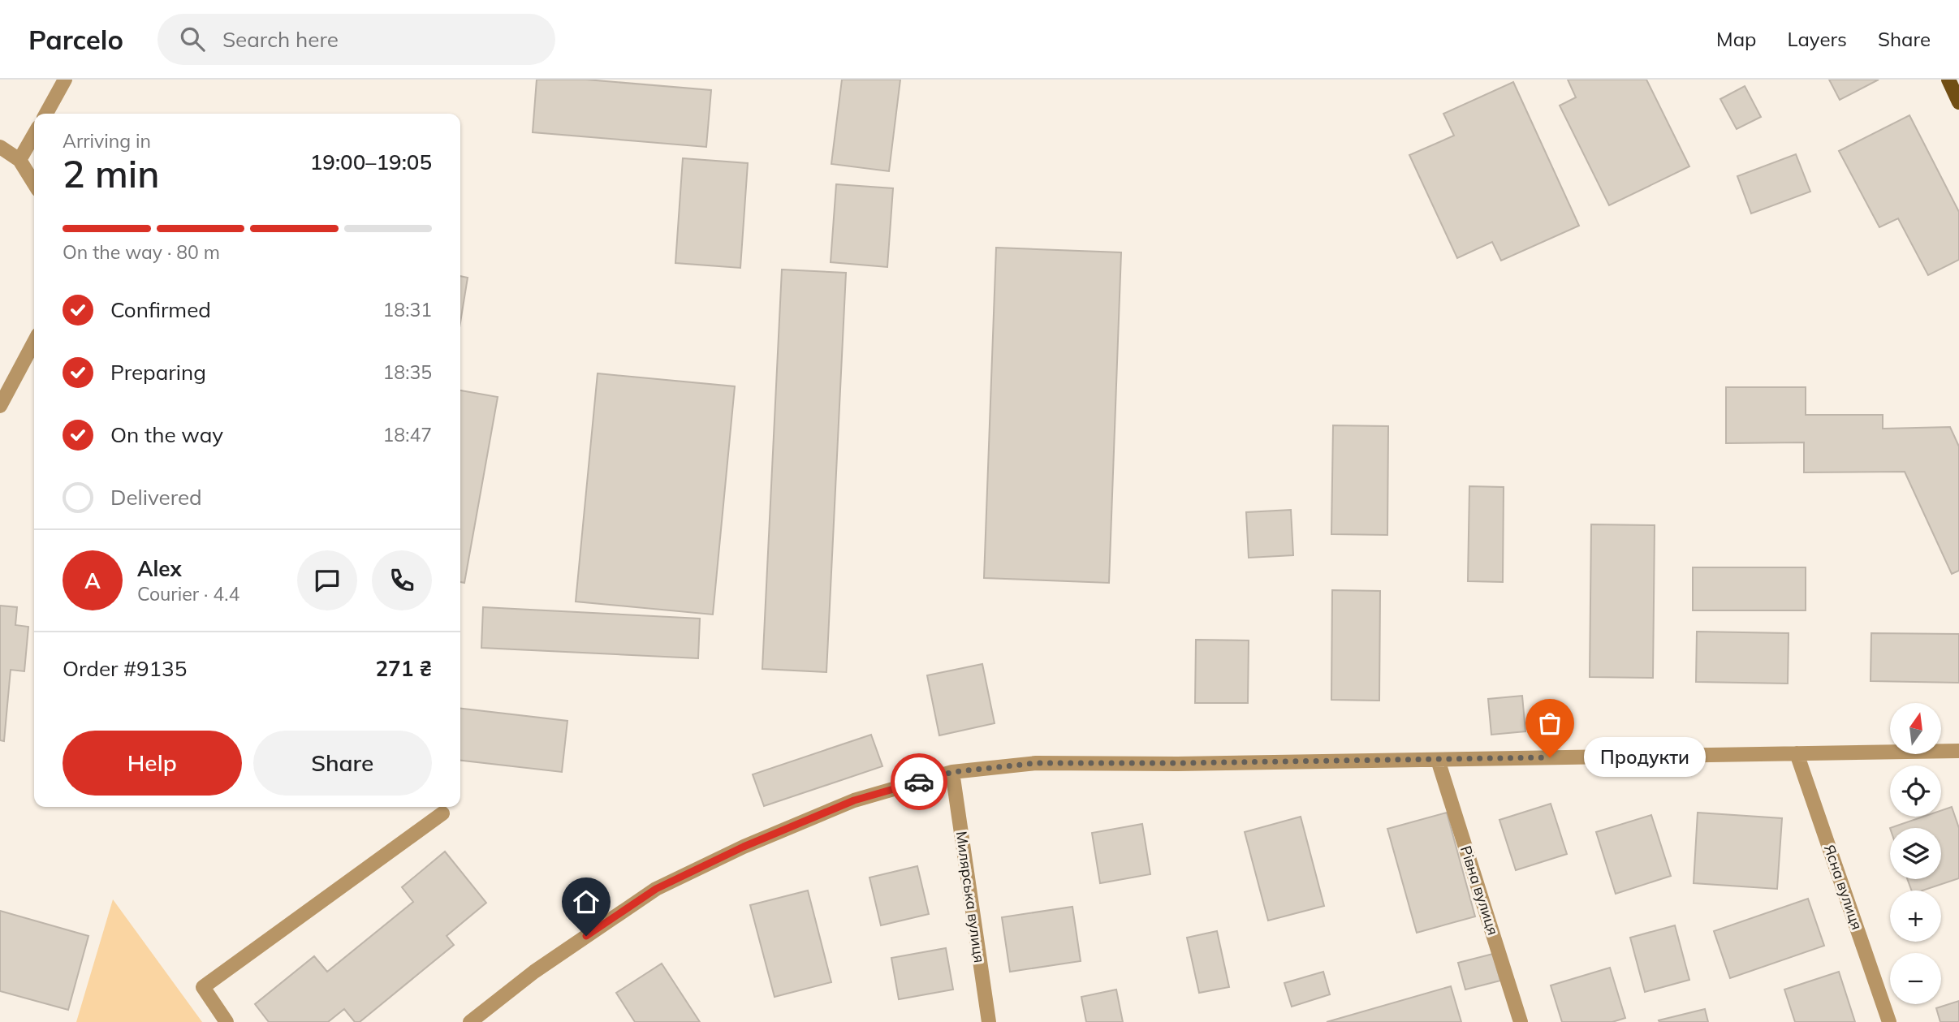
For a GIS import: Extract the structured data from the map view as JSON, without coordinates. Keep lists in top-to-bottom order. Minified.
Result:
{"streets":{"street":["Ясна вулиця","Рівна вулиця","Милярська вулиця"]},"places":["Продукти"],"north":"top","page":{"header":"Parcelo","search":"Search here","nav":["Map","Layers","Share"],"heading":["2 min","Arriving in","19:00–19:05"],"panel":["Alex","Courier · 4.4","Order #9135","271 ₴"],"bar":"On the way · 80 m","list":[["Confirmed","18:31"],["Preparing","18:35"],["On the way","18:47"],"Delivered"],"round":"A","map_buttons":["+","−"],"buttons":["Help","Share"],"bubble":"Продукти"}}
